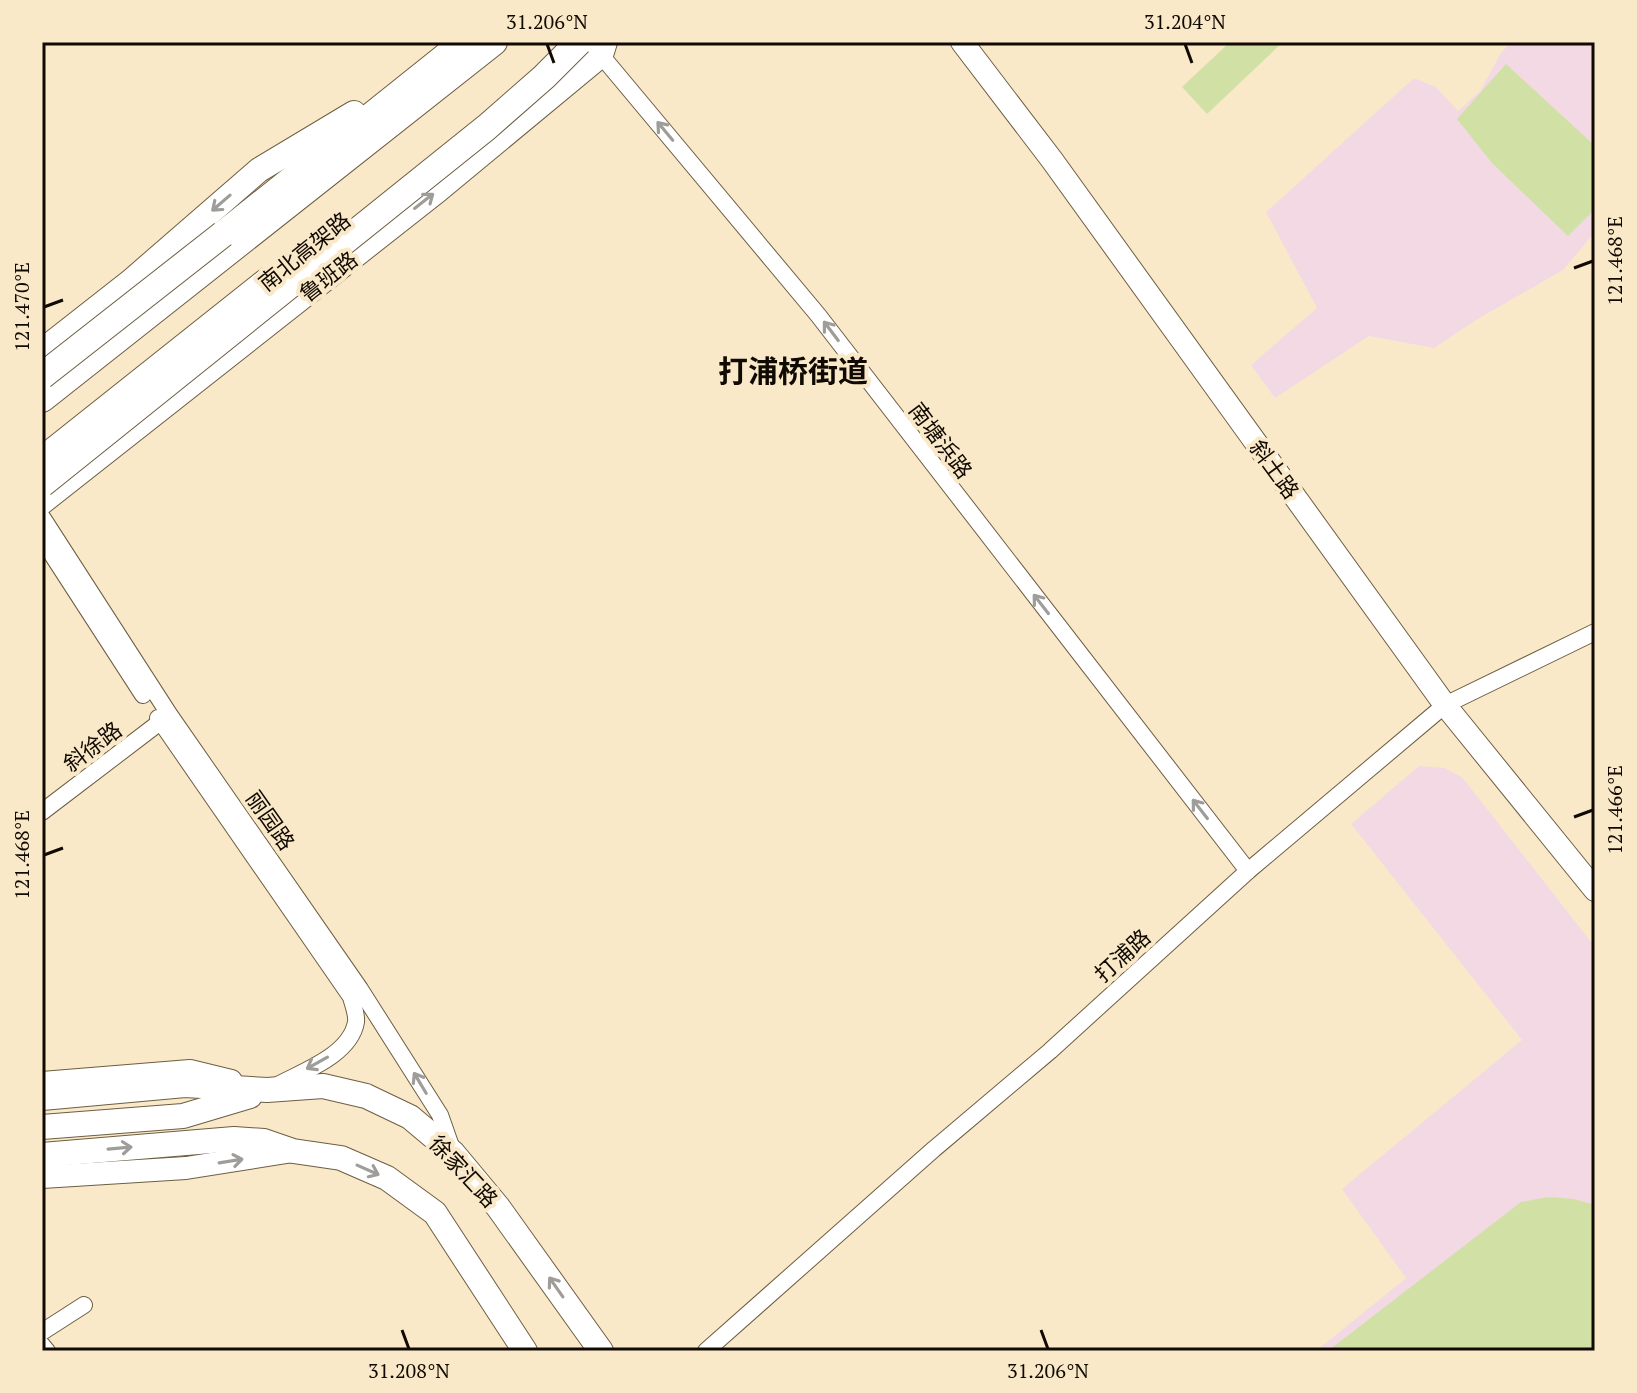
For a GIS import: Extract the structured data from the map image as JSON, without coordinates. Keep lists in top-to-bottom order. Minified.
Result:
{"streets":{"highway":["南北高架路"],"main road":["鲁班路","斜土路","徐家汇路"],"street":["南塘浜路","斜徐路","丽园路","打浦路"]},"crossings":[["南北高架路","鲁班路"],["鲁班路","南塘浜路"],["南塘浜路","打浦路"],["斜土路","打浦路"],["斜徐路","丽园路"],["丽园路","徐家汇路"]],"one_way":["南塘浜路"],"districts":["打浦桥街道"],"coordinates":["31.206°N","31.204°N","121.468°E","121.470°E","121.466°E","31.208°N"]}
